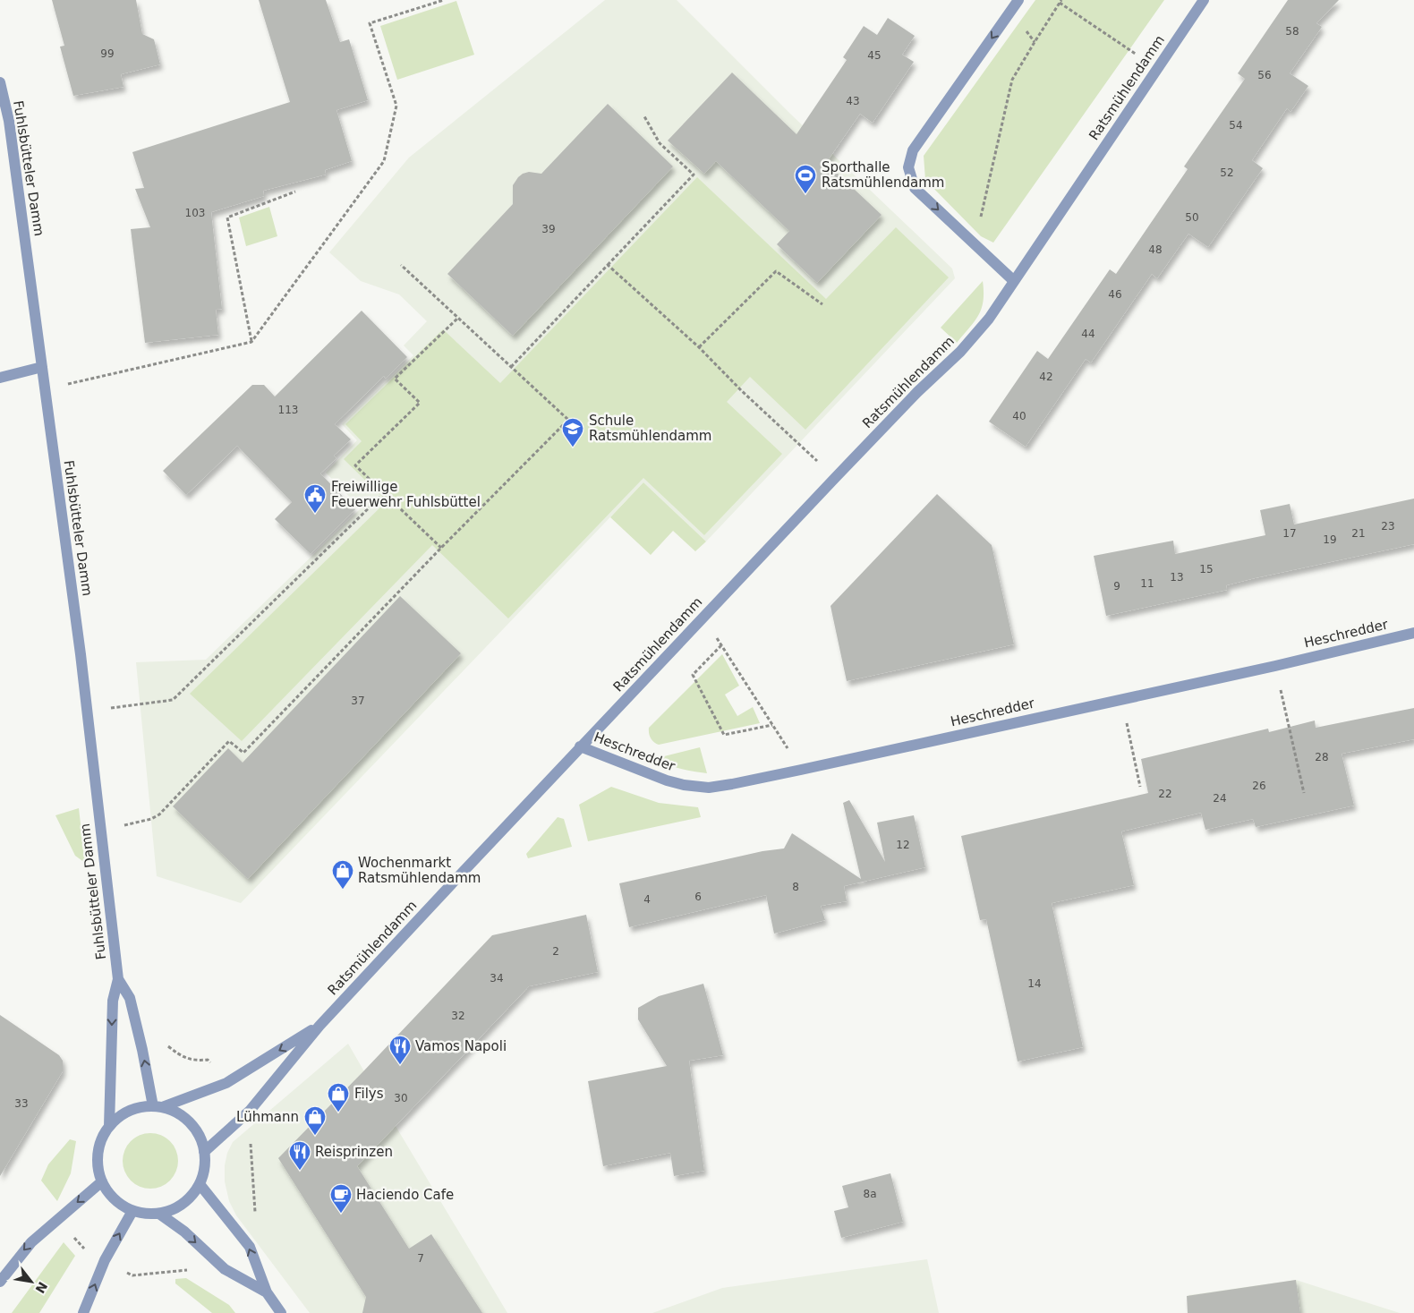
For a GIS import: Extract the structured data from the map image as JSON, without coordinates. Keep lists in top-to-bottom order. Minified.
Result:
{"streets":{"street":["Ratsmühlendamm","Fuhlsbütteler Damm","Heschredder"]},"crossings":[["Ratsmühlendamm","Fuhlsbütteler Damm"],["Ratsmühlendamm","Heschredder"]],"places":{"sports":["Sporthalle Ratsmühlendamm"],"school or university":["Schule Ratsmühlendamm"],"public building":["Freiwillige Feuerwehr Fuhlsbüttel"],"shop":["Wochenmarkt Ratsmühlendamm","Filys","Lühmann"],"restaurant":["Vamos Napoli","Reisprinzen"],"cafe":["Haciendo Cafe"]},"house_numbers":["58","99","45","56","43","54","52","103","50","39","48","46","44","42","113","40","23","17","21","19","15","13","11","9","37","28","26","22","24","12","8","6","4","2","34","14","32","30","33","8a","7"],"north":"bottom right"}
